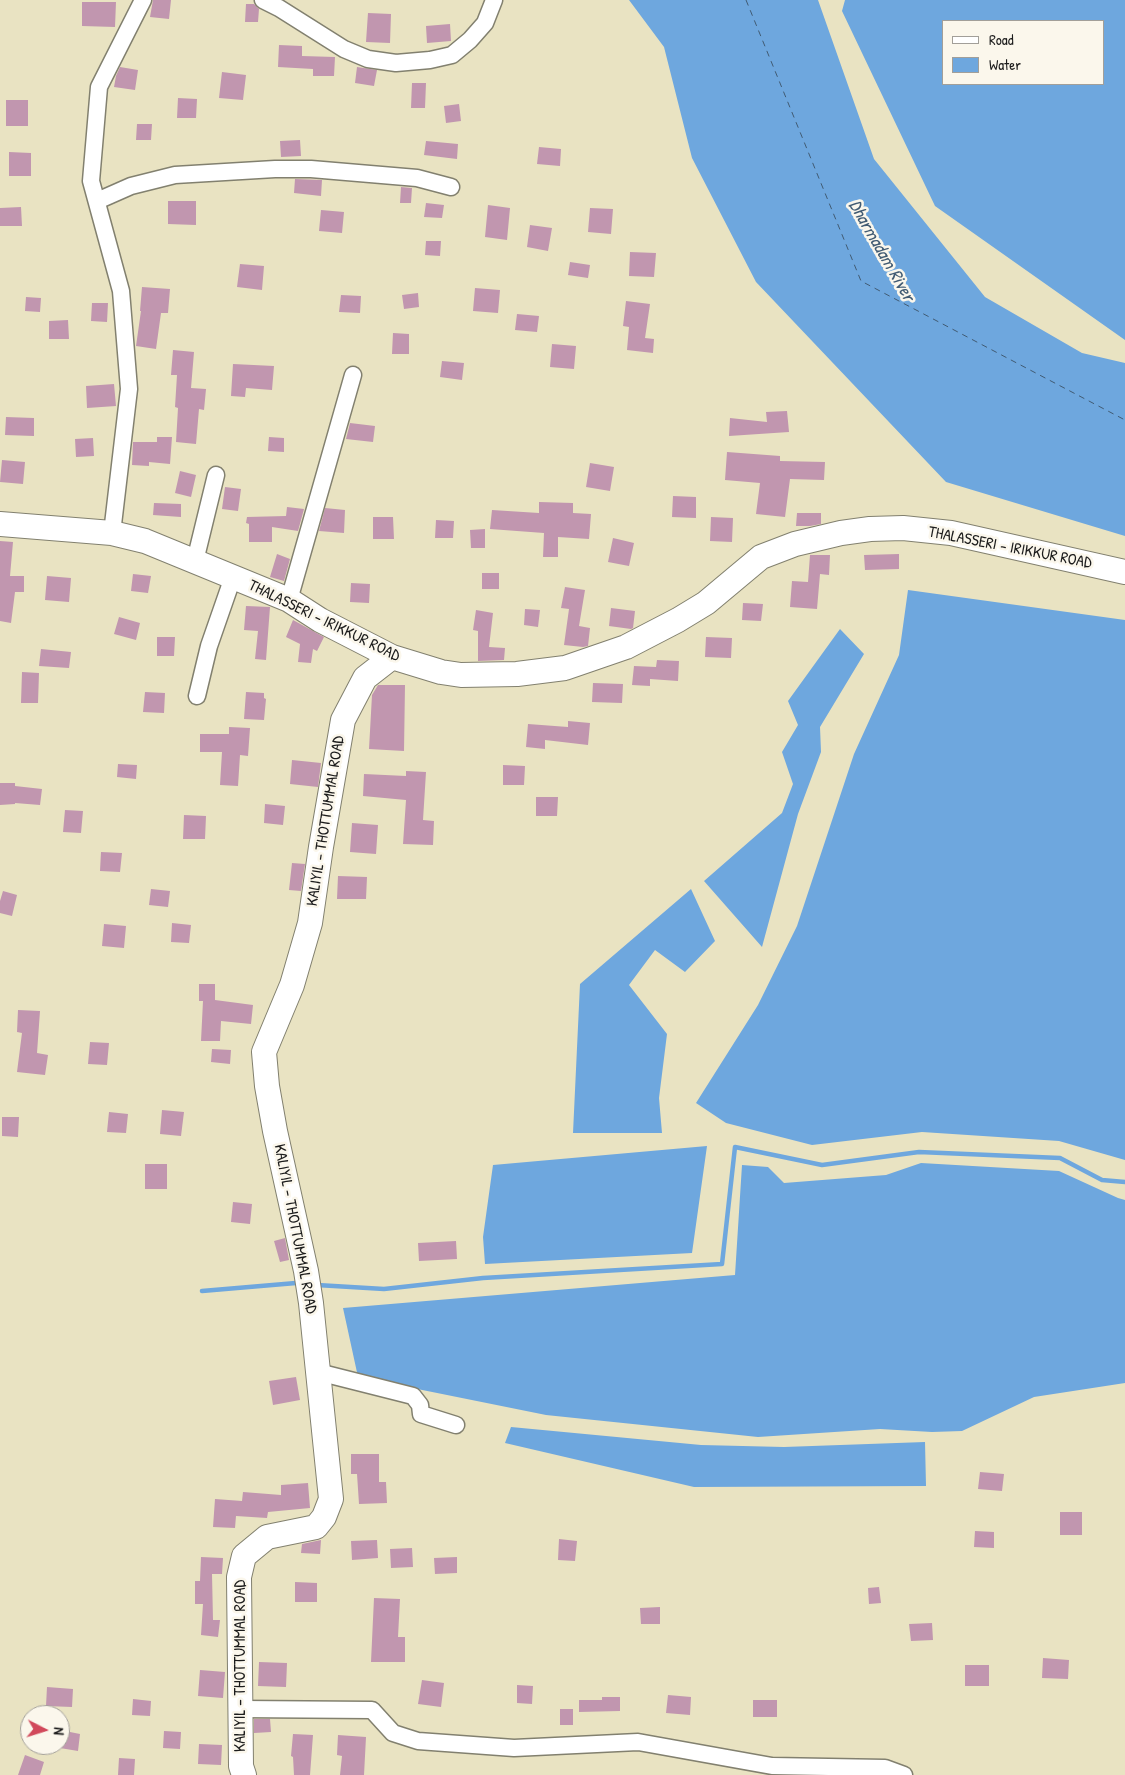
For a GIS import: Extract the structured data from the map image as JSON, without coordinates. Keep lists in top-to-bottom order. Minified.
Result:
{"streets":{"main road":["THALASSERI - IRIKKUR ROAD","KALIYIL - THOTTUMMAL ROAD"]},"crossings":[["THALASSERI - IRIKKUR ROAD","KALIYIL - THOTTUMMAL ROAD"]],"water":["Dharmadam River"],"legend":["Road","Water"],"north":"right"}
